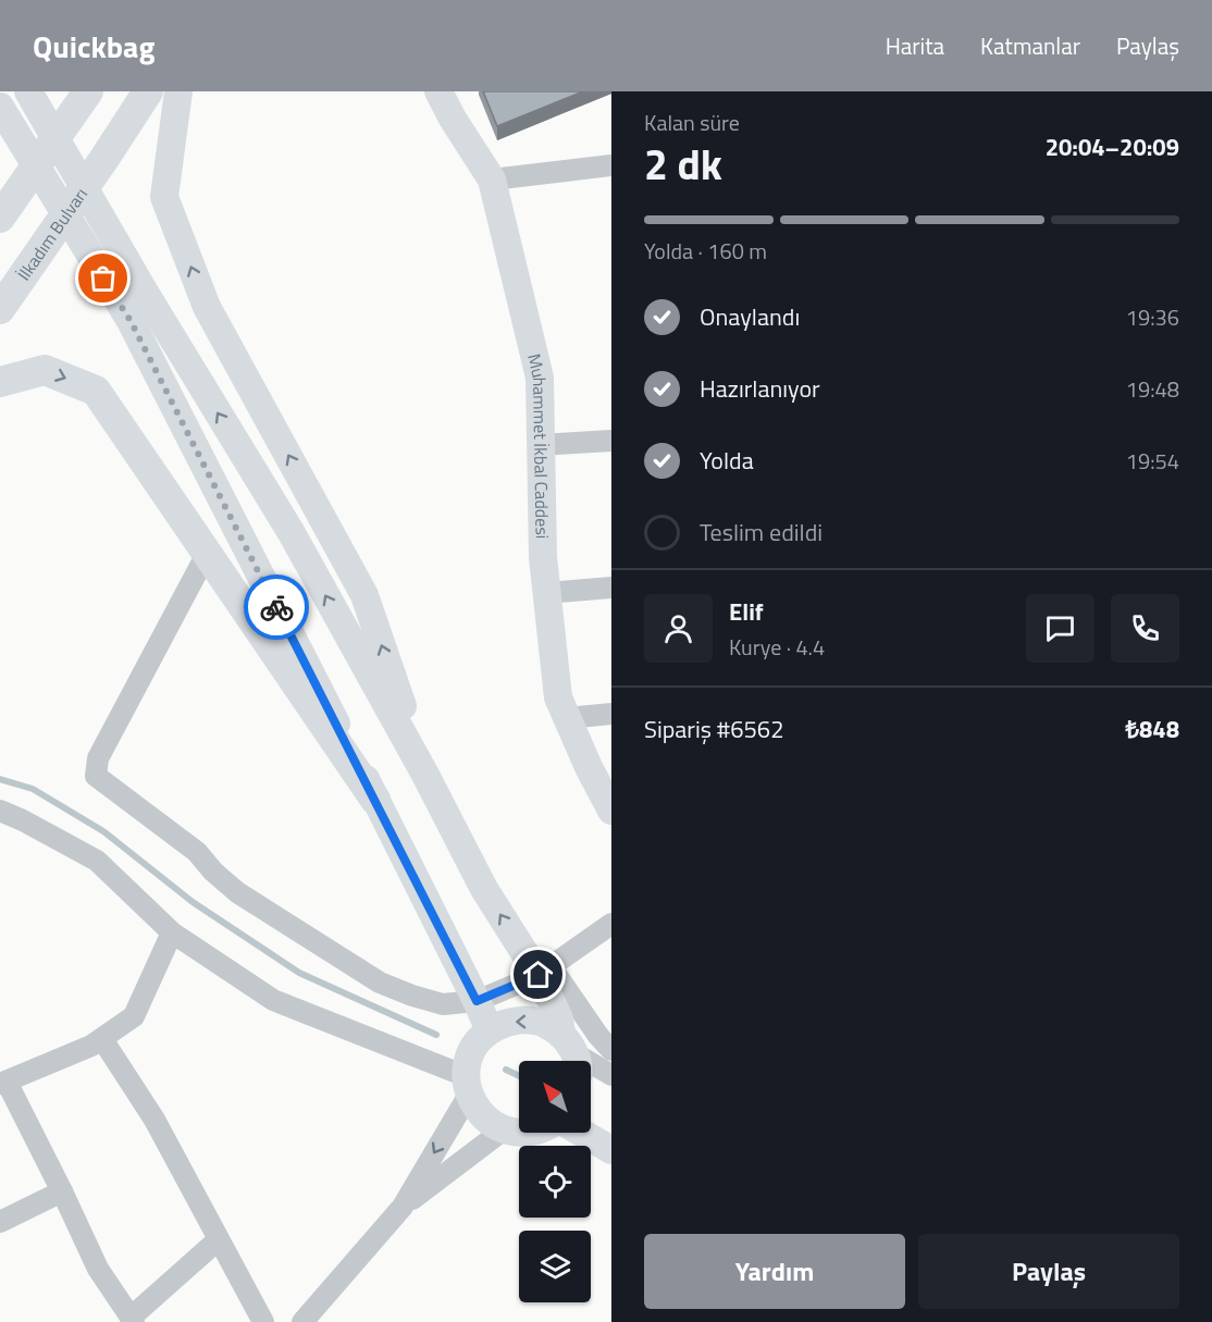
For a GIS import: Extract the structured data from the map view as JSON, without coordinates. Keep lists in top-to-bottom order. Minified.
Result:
{"streets":{"highway":["İlkadım Bulvarı"],"main road":["Muhammet İkbal Caddesi"]},"north":"top left","page":{"header":"Quickbag","nav":["Harita","Katmanlar","Paylaş"],"heading":["2 dk","Kalan süre","20:04–20:09"],"panel":["Elif","Kurye · 4.4","Sipariş #6562","₺848"],"bar":"Yolda · 160 m","list":[["Onaylandı","19:36"],["Hazırlanıyor","19:48"],["Yolda","19:54"],"Teslim edildi"],"buttons":["Yardım","Paylaş"]}}
